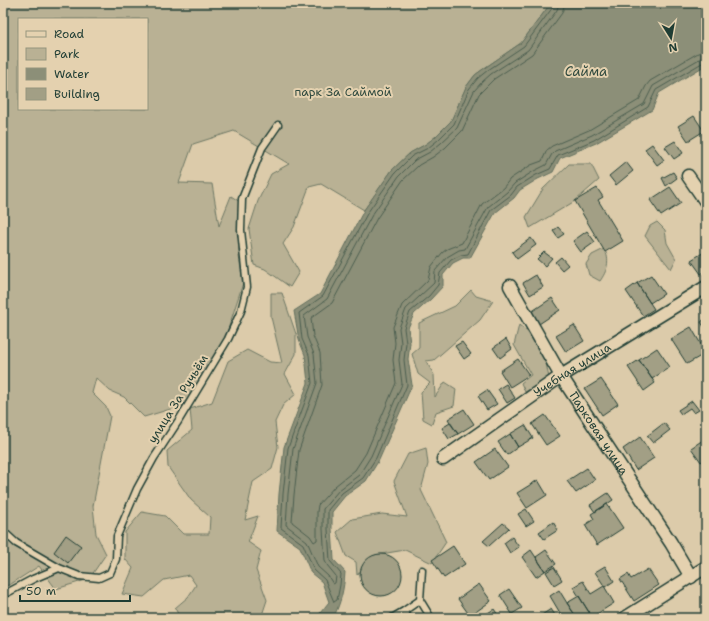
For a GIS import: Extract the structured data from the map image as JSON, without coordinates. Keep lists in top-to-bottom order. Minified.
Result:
{"streets":{"street":["Учебная улица","Парковая улица"],"lane":["улица За Ручьём"]},"crossings":[["Учебная улица","Парковая улица"]],"water":["Сайма"],"parks":["парк За Саймой"],"legend":["Road","Park","Water","Building"],"scale_bar":"50 m","north":"bottom"}
